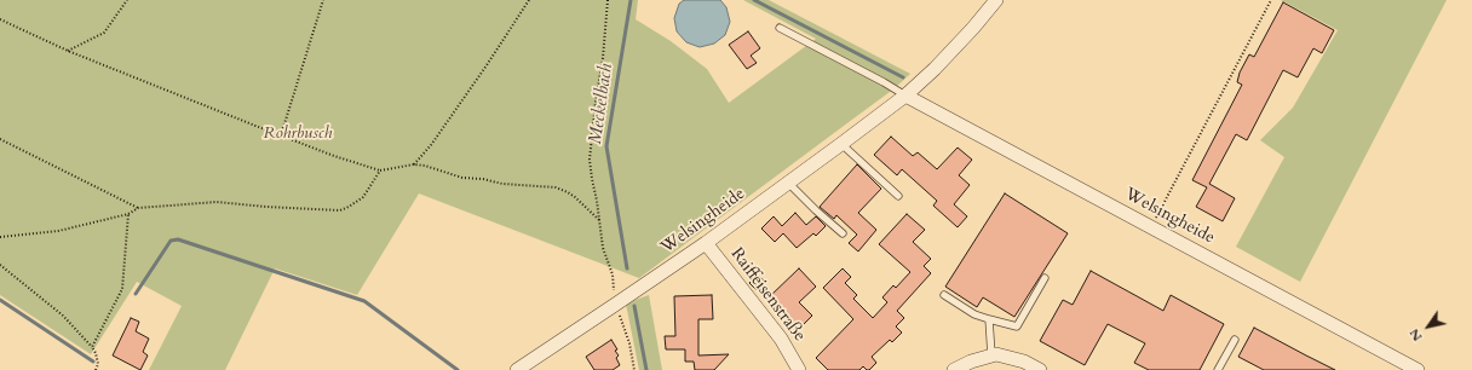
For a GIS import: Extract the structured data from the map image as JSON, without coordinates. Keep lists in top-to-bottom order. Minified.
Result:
{"streets":{"street":["Welsingheide","Raiffeisenstraße"]},"crossings":[["Welsingheide","Raiffeisenstraße"]],"water":["Meckelbach"],"parks":["Rohrbusch"],"north":"bottom left"}
